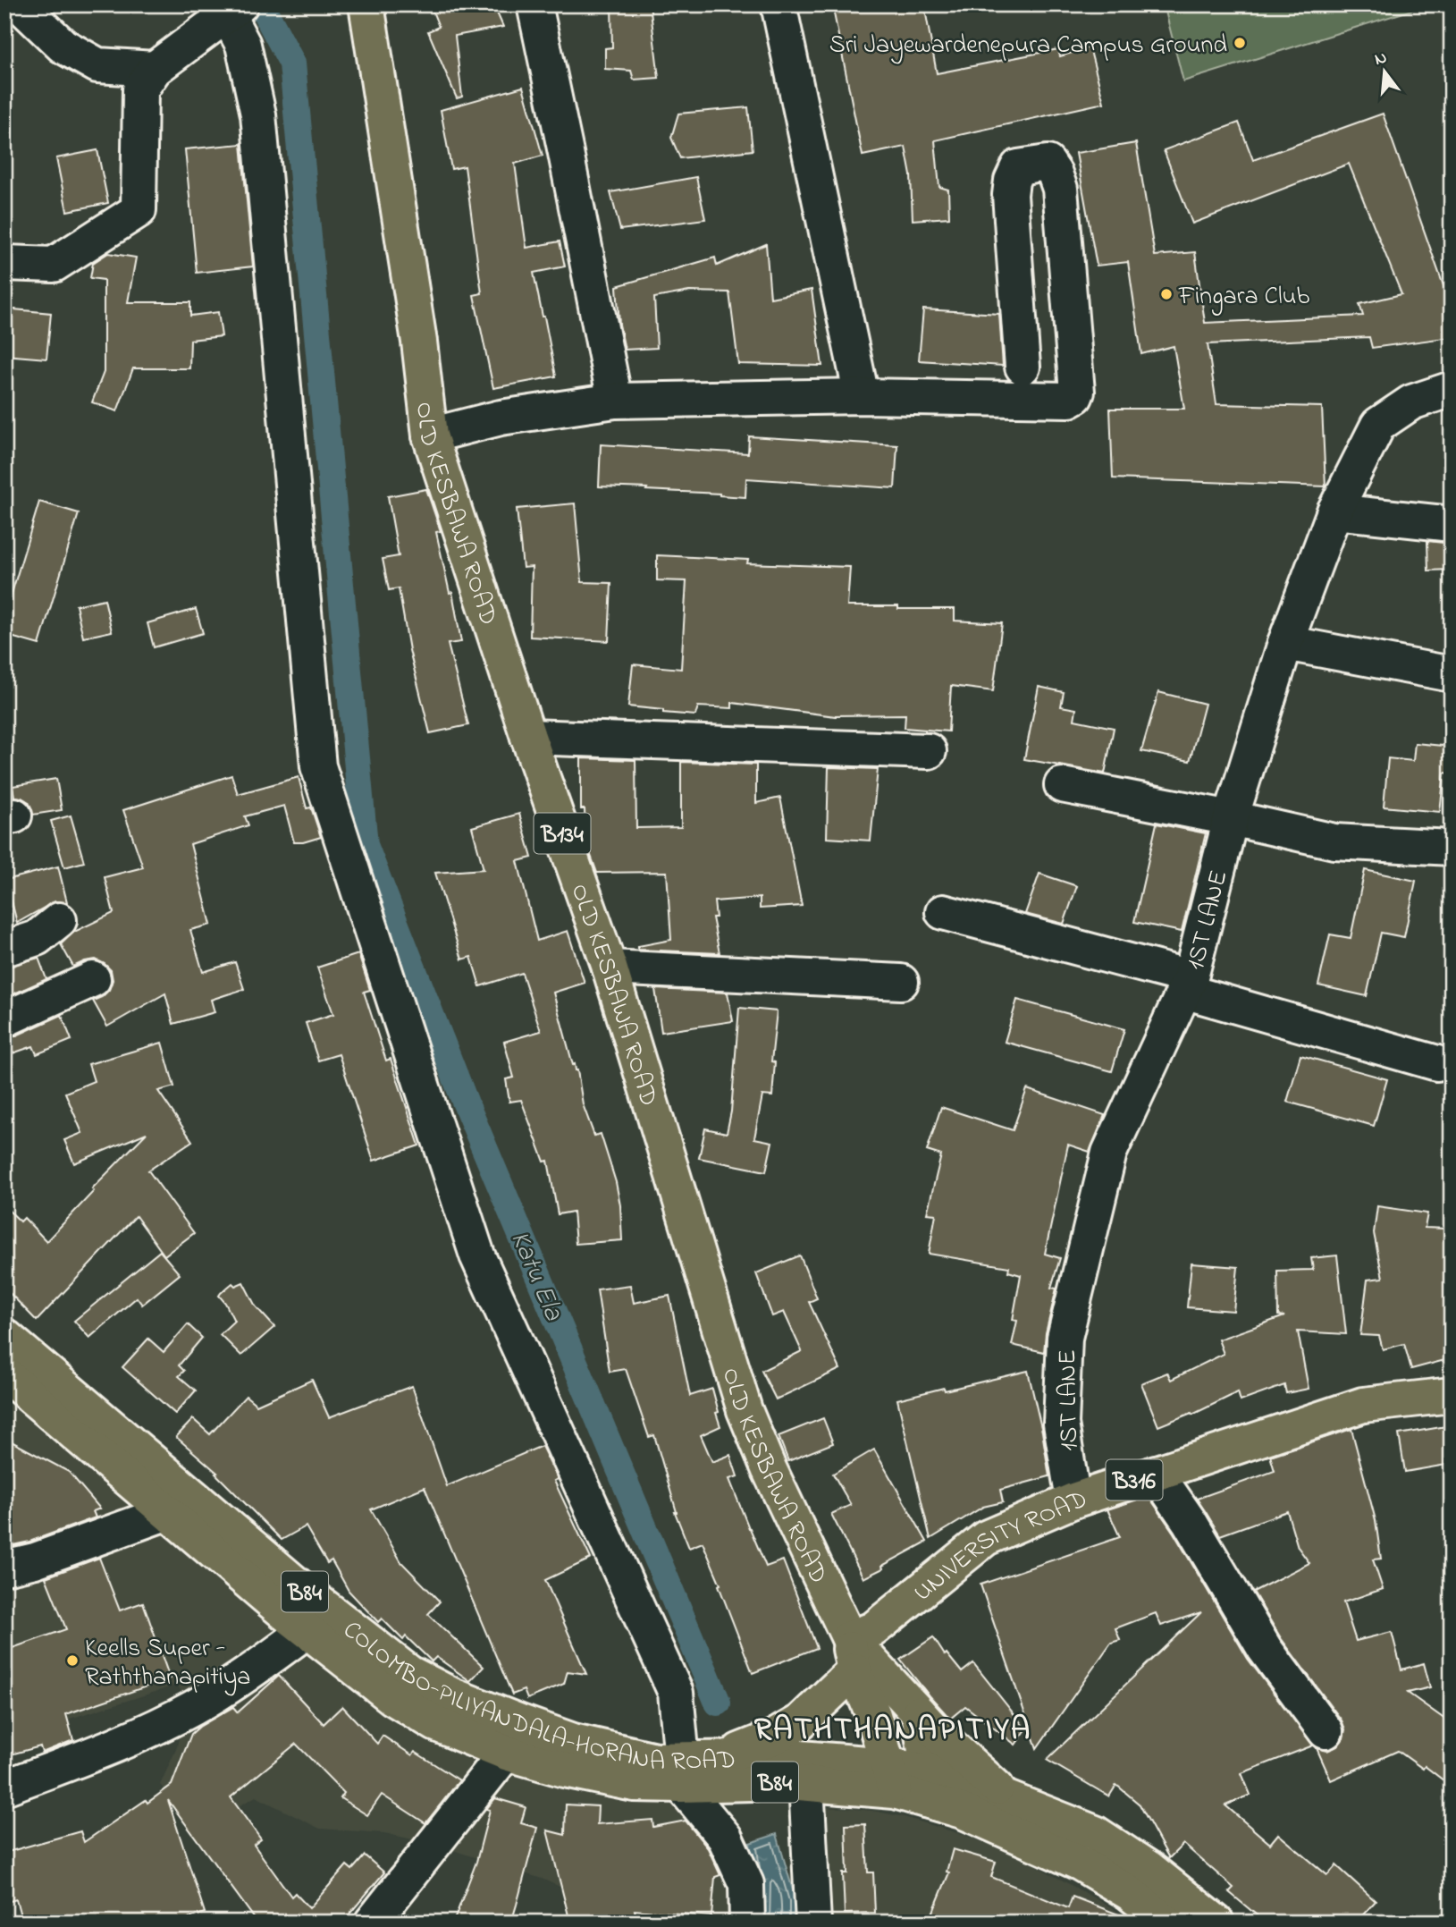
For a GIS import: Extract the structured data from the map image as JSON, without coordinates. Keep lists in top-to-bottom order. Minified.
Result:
{"streets":{"main road":["OLD KESBAWA ROAD","B134","B316","UNIVERSITY ROAD","B84","COLOMBO-PILIYANDALA-HORANA ROAD"],"street":["1ST LANE"]},"crossings":[["OLD KESBAWA ROAD","UNIVERSITY ROAD"],["OLD KESBAWA ROAD","COLOMBO-PILIYANDALA-HORANA ROAD"],["1ST LANE","UNIVERSITY ROAD"]],"districts":["RATHTHANAPITIYA"],"water":["Katu Ela"],"places":["Sri Jayewardenepura Campus Ground","Fingara Club","Keells Super - Raththanapitiya"],"north":"top"}
